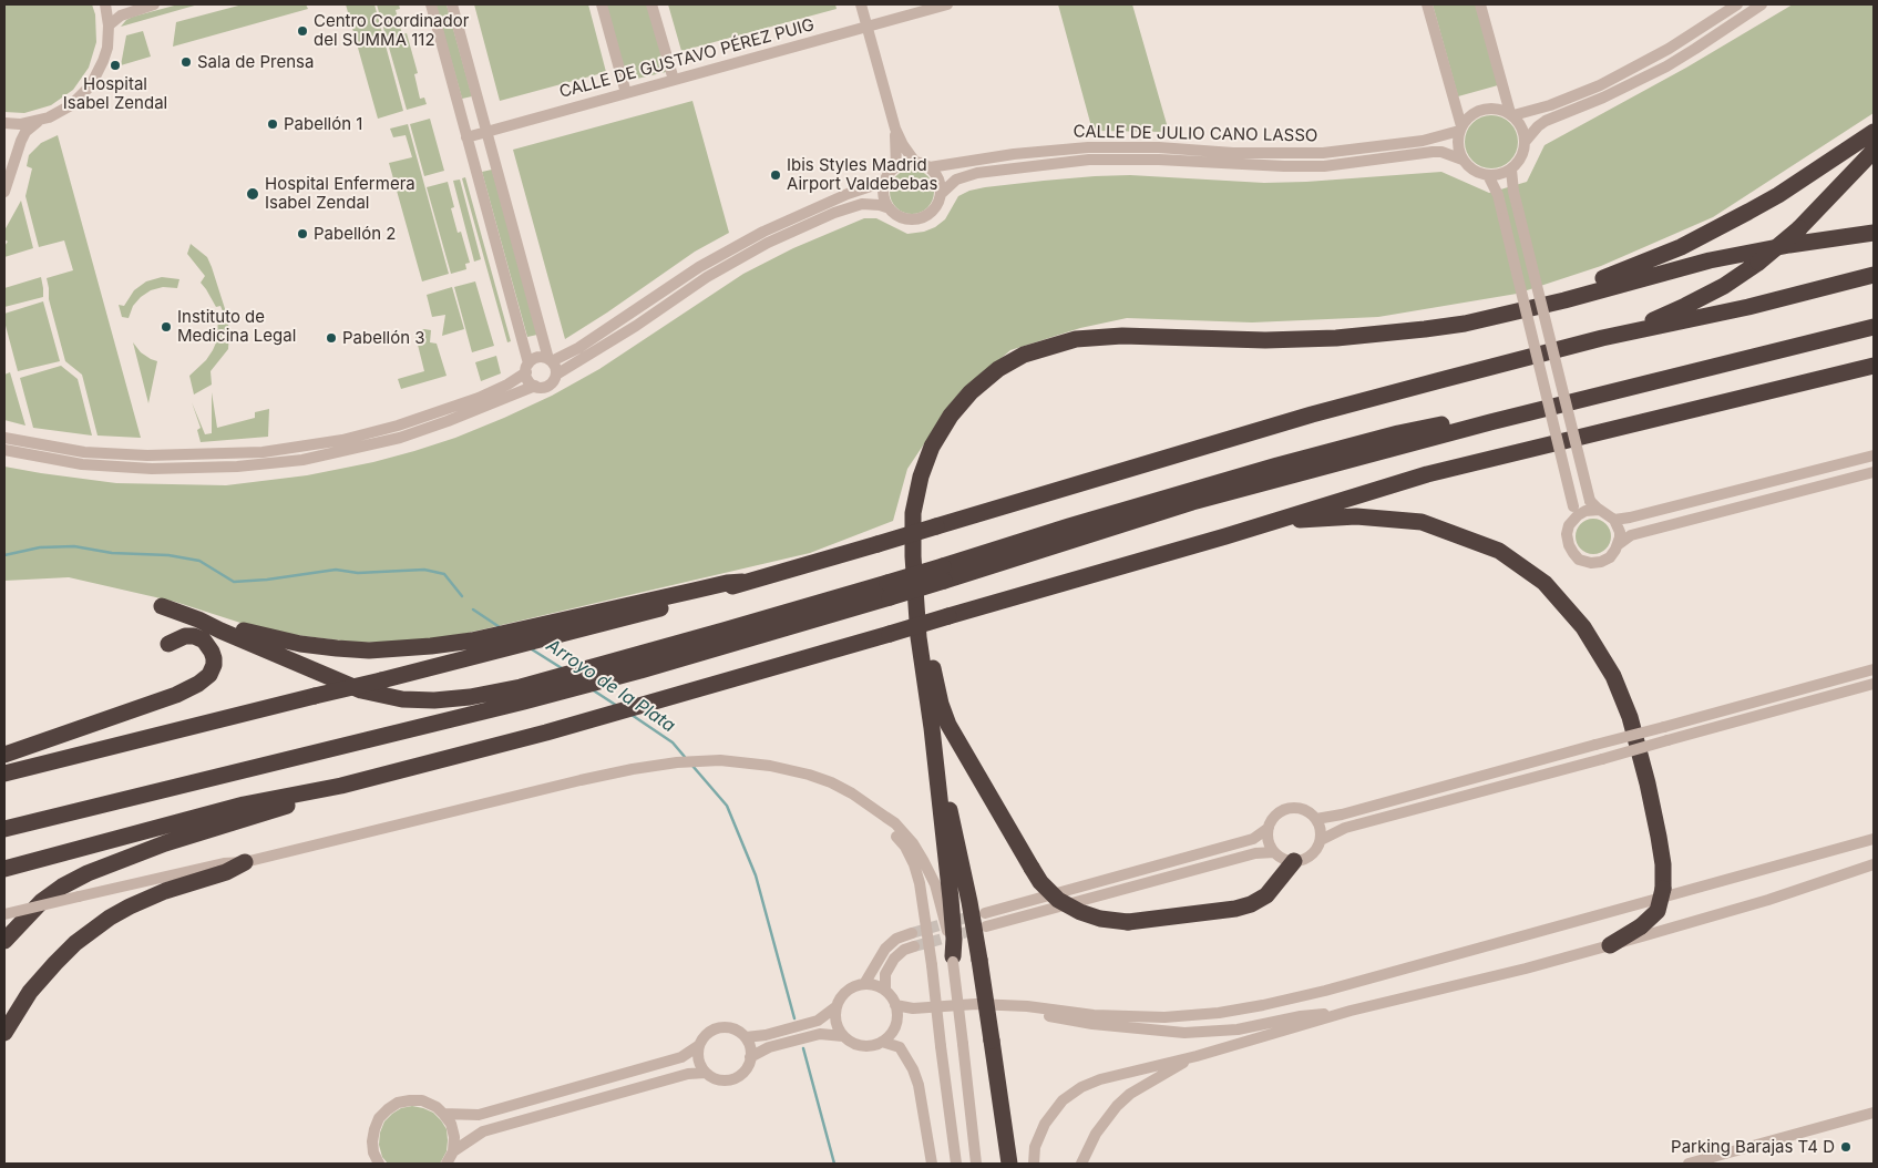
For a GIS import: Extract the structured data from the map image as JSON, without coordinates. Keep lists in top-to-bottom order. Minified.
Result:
{"streets":{"street":["CALLE DE GUSTAVO PÉREZ PUIG","CALLE DE JULIO CANO LASSO"]},"water":["Arroyo de la Plata"],"places":["Centro Coordinador del SUMMA 112","Sala de Prensa","Hospital Isabel Zendal","Pabellón 1","Ibis Styles Madrid Airport Valdebebas","Hospital Enfermera Isabel Zendal","Pabellón 2","Instituto de Medicina Legal","Pabellón 3","Parking Barajas T4 D"]}
